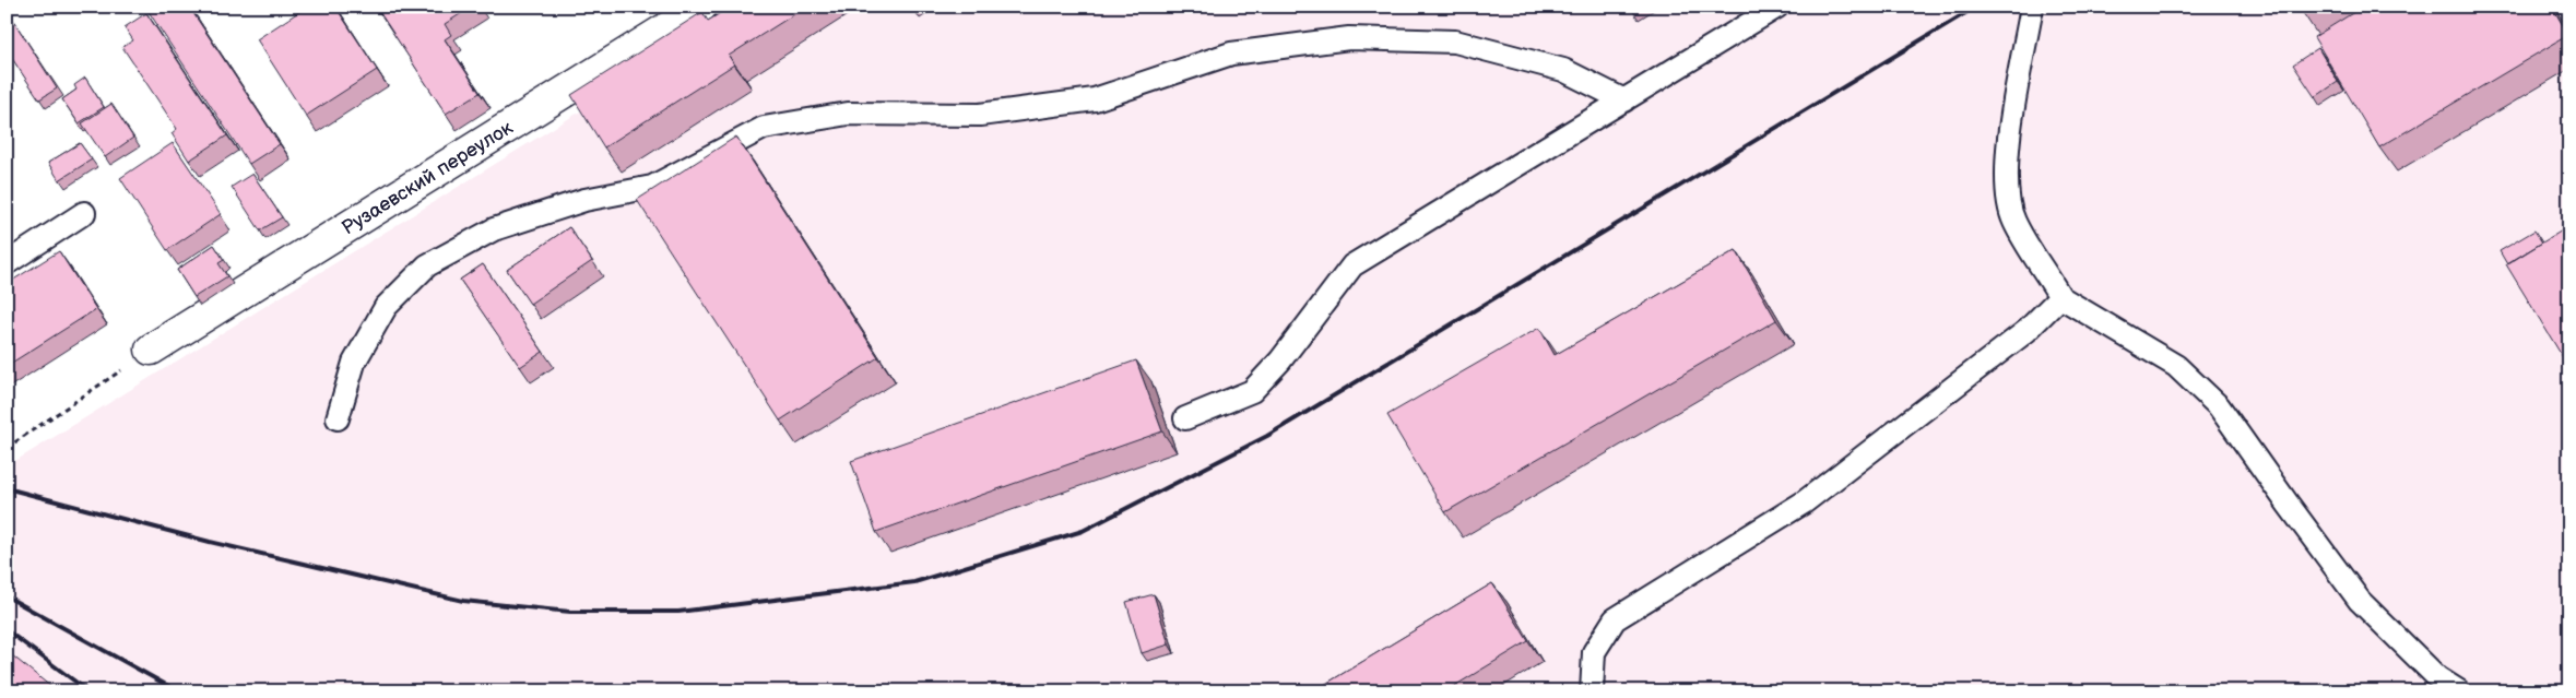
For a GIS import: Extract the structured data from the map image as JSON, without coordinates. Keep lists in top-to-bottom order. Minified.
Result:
{"streets":{"street":["Рузаевский переулок"]}}
